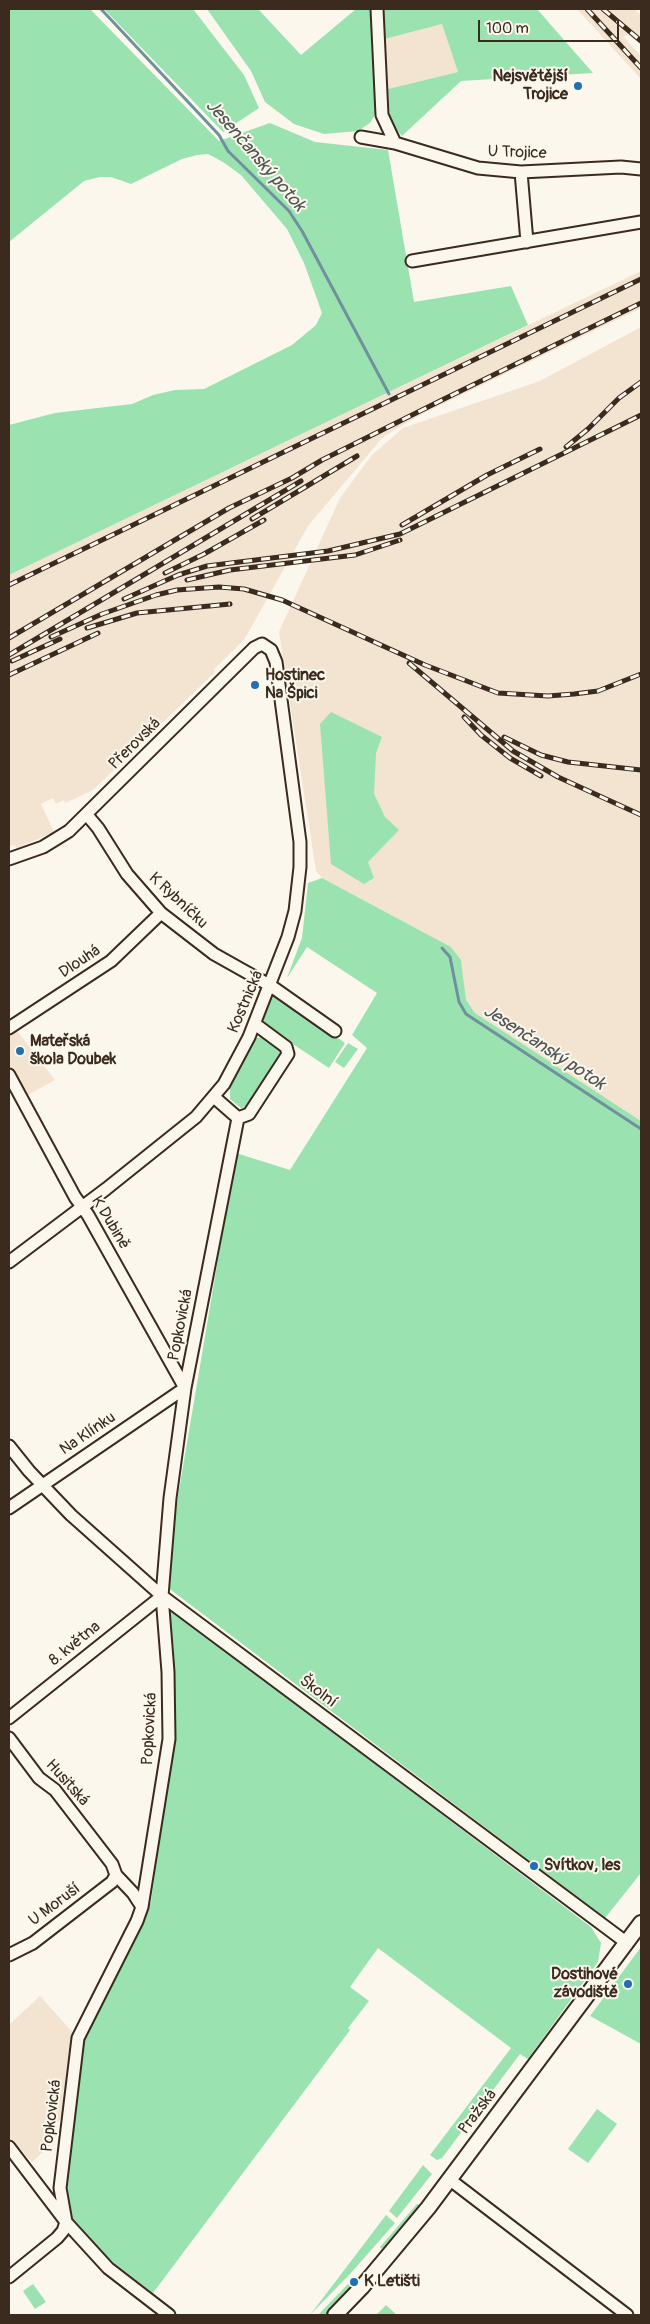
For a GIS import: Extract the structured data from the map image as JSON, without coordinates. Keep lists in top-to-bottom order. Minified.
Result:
{"streets":{"main road":["Pražská"],"street":["U Trojice","Přerovská","K Rybníčku","Dlouhá","Kostnická","K Dubině","Popkovická","Na Klínku","8. května","Školní","Husitská","U Moruší"]},"crossings":[["Přerovská","K Rybníčku"],["Přerovská","Kostnická"],["K Rybníčku","Dlouhá"],["K Rybníčku","Kostnická"],["Kostnická","K Dubině"],["K Dubině","Popkovická"],["K Dubině","Na Klínku"],["Popkovická","Na Klínku"],["Popkovická","8. května"],["Popkovická","Školní"],["Popkovická","Husitská"],["Na Klínku","Školní"],["8. května","Školní"],["Školní","Pražská"],["Husitská","U Moruší"]],"water":["Jesenčanský potok"],"places":["Nejsvětější Trojice","Hostinec Na Špici","Mateřská škola Doubek","Svítkov, les","Dostihové závodiště","K Letišti"],"scale_bar":"100 m"}
